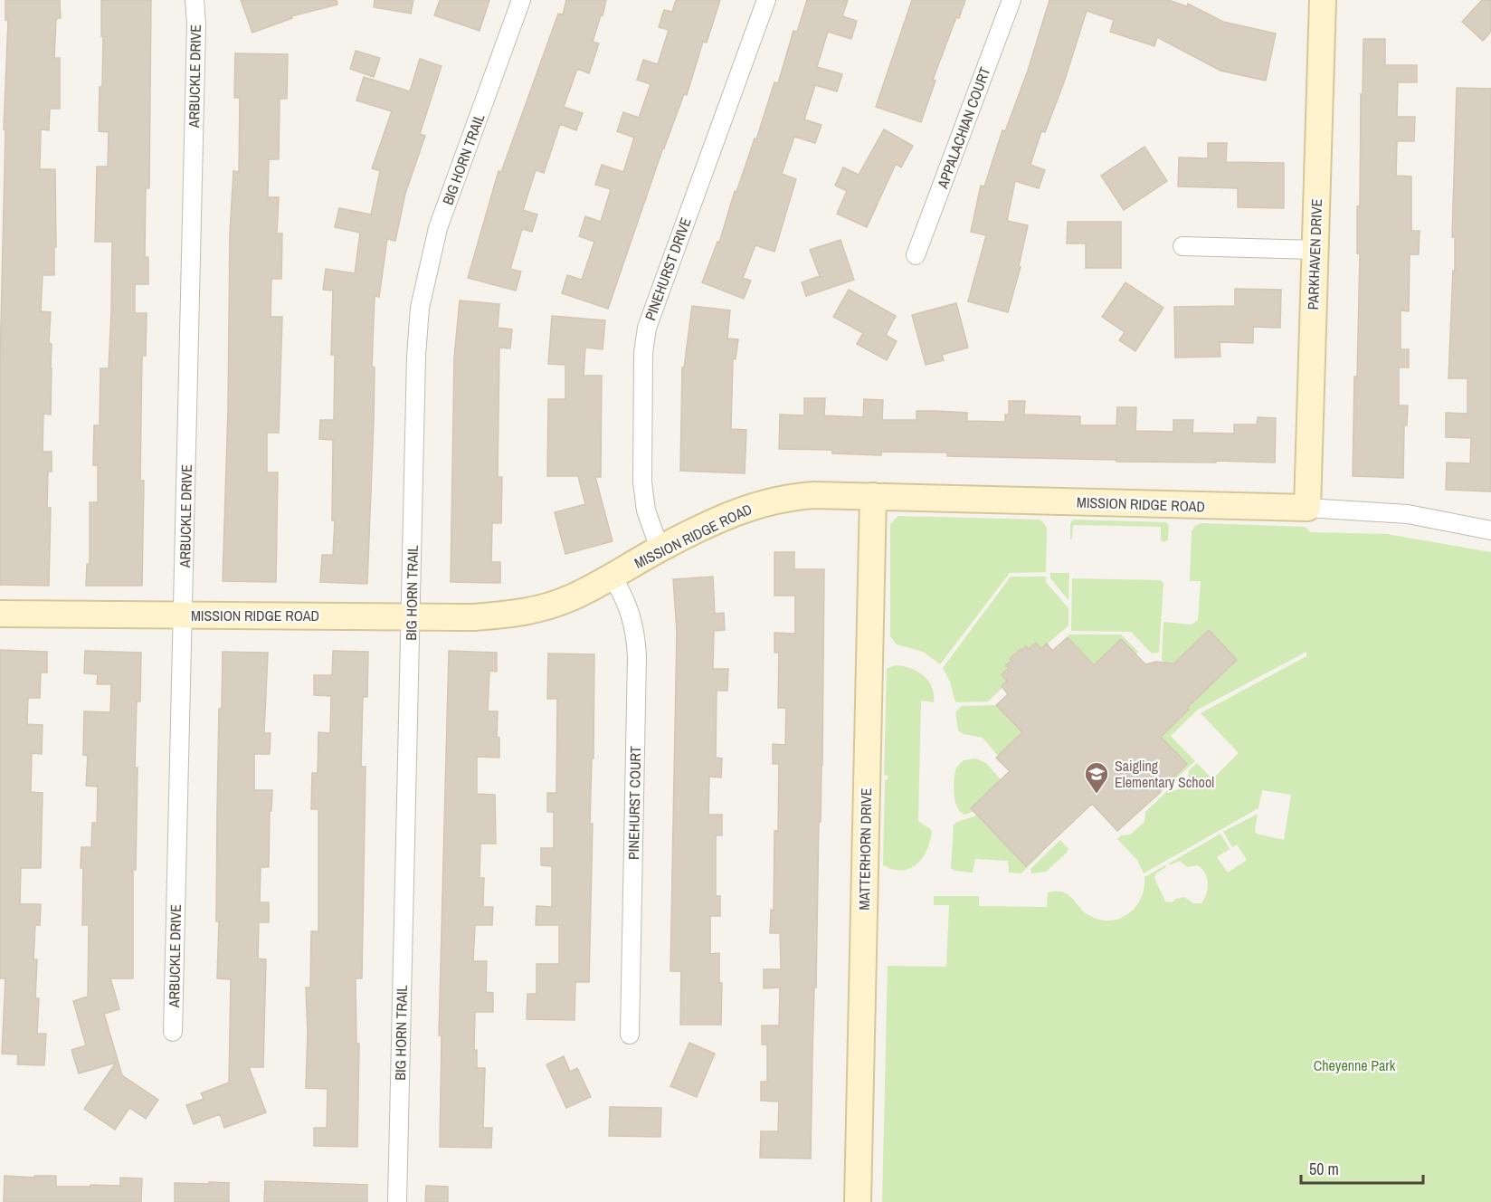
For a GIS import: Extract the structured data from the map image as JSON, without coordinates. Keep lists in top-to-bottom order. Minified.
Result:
{"streets":{"street":["ARBUCKLE DRIVE","APPALACHIAN COURT","BIG HORN TRAIL","PARKHAVEN DRIVE","PINEHURST DRIVE","MISSION RIDGE ROAD","PINEHURST COURT","MATTERHORN DRIVE"]},"crossings":[["ARBUCKLE DRIVE","MISSION RIDGE ROAD"],["BIG HORN TRAIL","MISSION RIDGE ROAD"],["PARKHAVEN DRIVE","MISSION RIDGE ROAD"],["PINEHURST DRIVE","MISSION RIDGE ROAD"],["MISSION RIDGE ROAD","PINEHURST COURT"],["MISSION RIDGE ROAD","MATTERHORN DRIVE"]],"parks":["Cheyenne Park"],"places":{"school or university":["Saigling Elementary School"]},"scale_bar":"50 m"}
